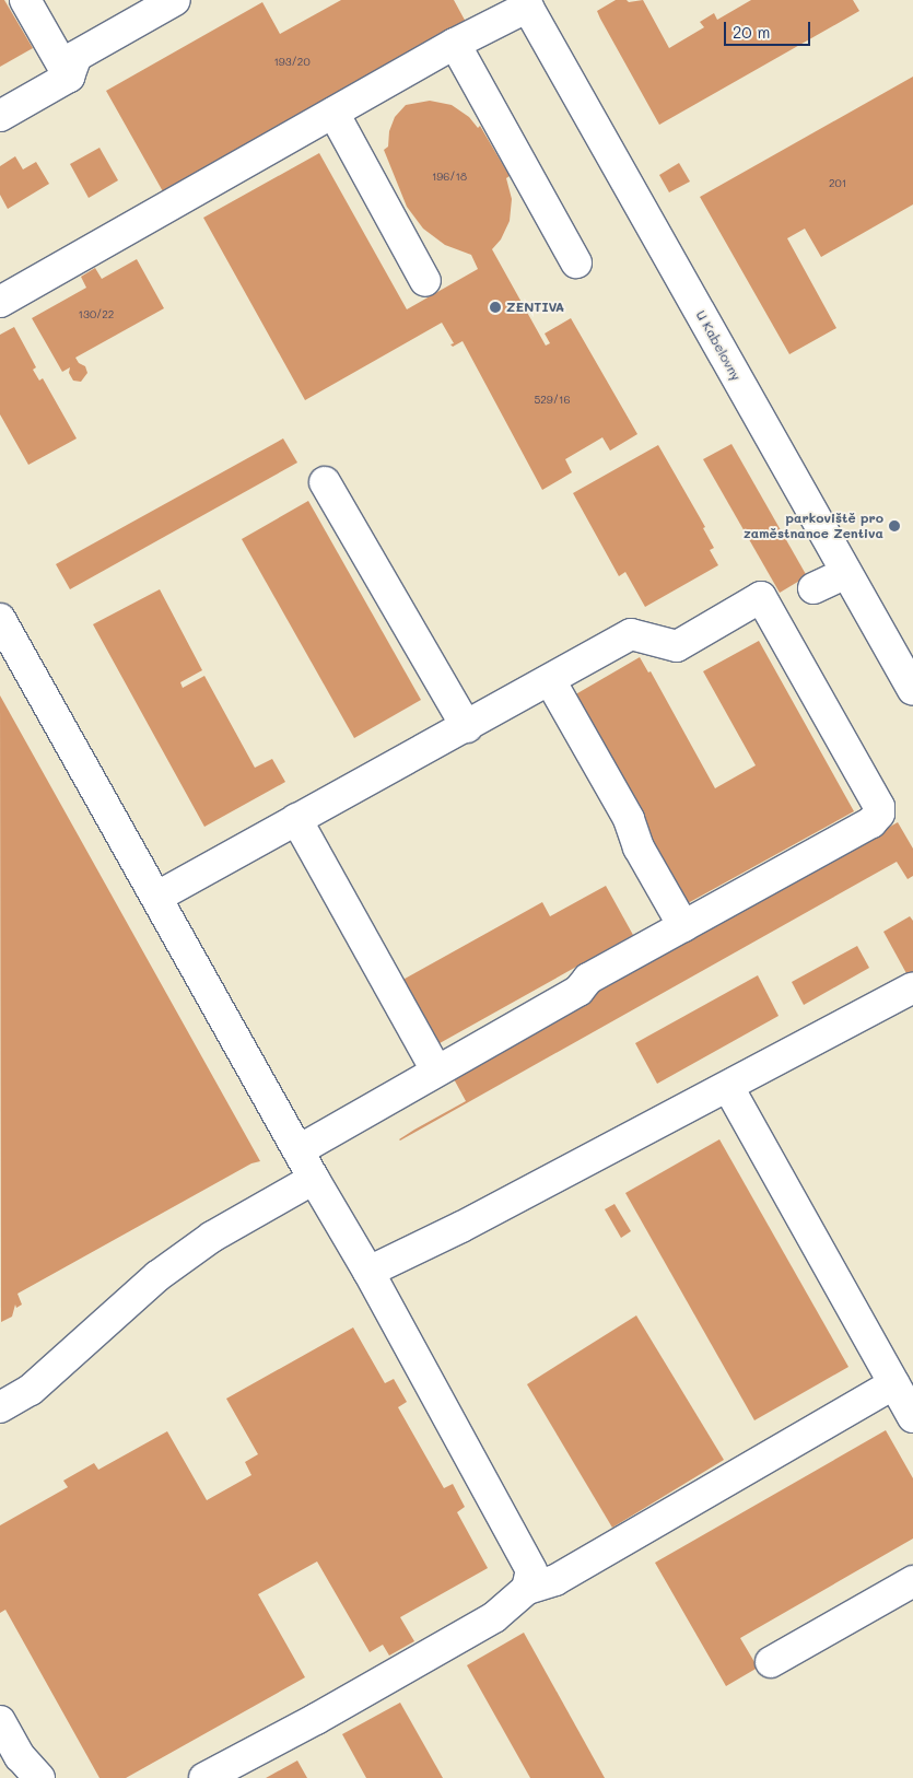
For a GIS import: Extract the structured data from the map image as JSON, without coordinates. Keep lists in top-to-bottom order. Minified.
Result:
{"streets":{"street":["U Kabelovny"]},"places":["ZENTIVA","parkoviště pro zaměstnance Zentiva"],"house_numbers":["193/20","196/18","201","130/22","529/16"],"scale_bar":"20 m"}
